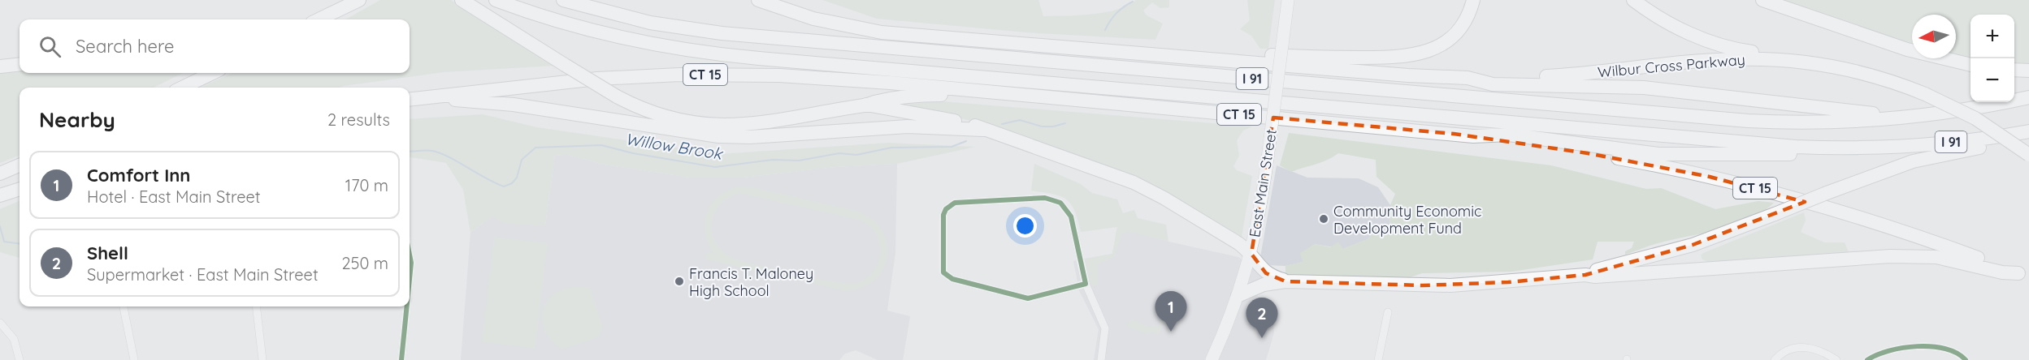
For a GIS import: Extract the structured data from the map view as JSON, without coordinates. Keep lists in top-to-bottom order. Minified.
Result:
{"streets":{"highway":["Wilbur Cross Parkway","CT 15","I 91"],"main road":["East Main Street"]},"water":["Willow Brook"],"places":["Community Economic Development Fund","Francis T. Maloney High School"],"north":"left","page":{"map_buttons":["+","−"],"search":"Search here","heading":["Nearby","2 results"],"list":[{"mark":"1","name":"Comfort Inn","note":"Hotel · East Main Street","value":"170 m"},{"mark":"2","name":"Shell","note":"Supermarket · East Main Street","value":"250 m"}],"pins":["1","2"]}}
